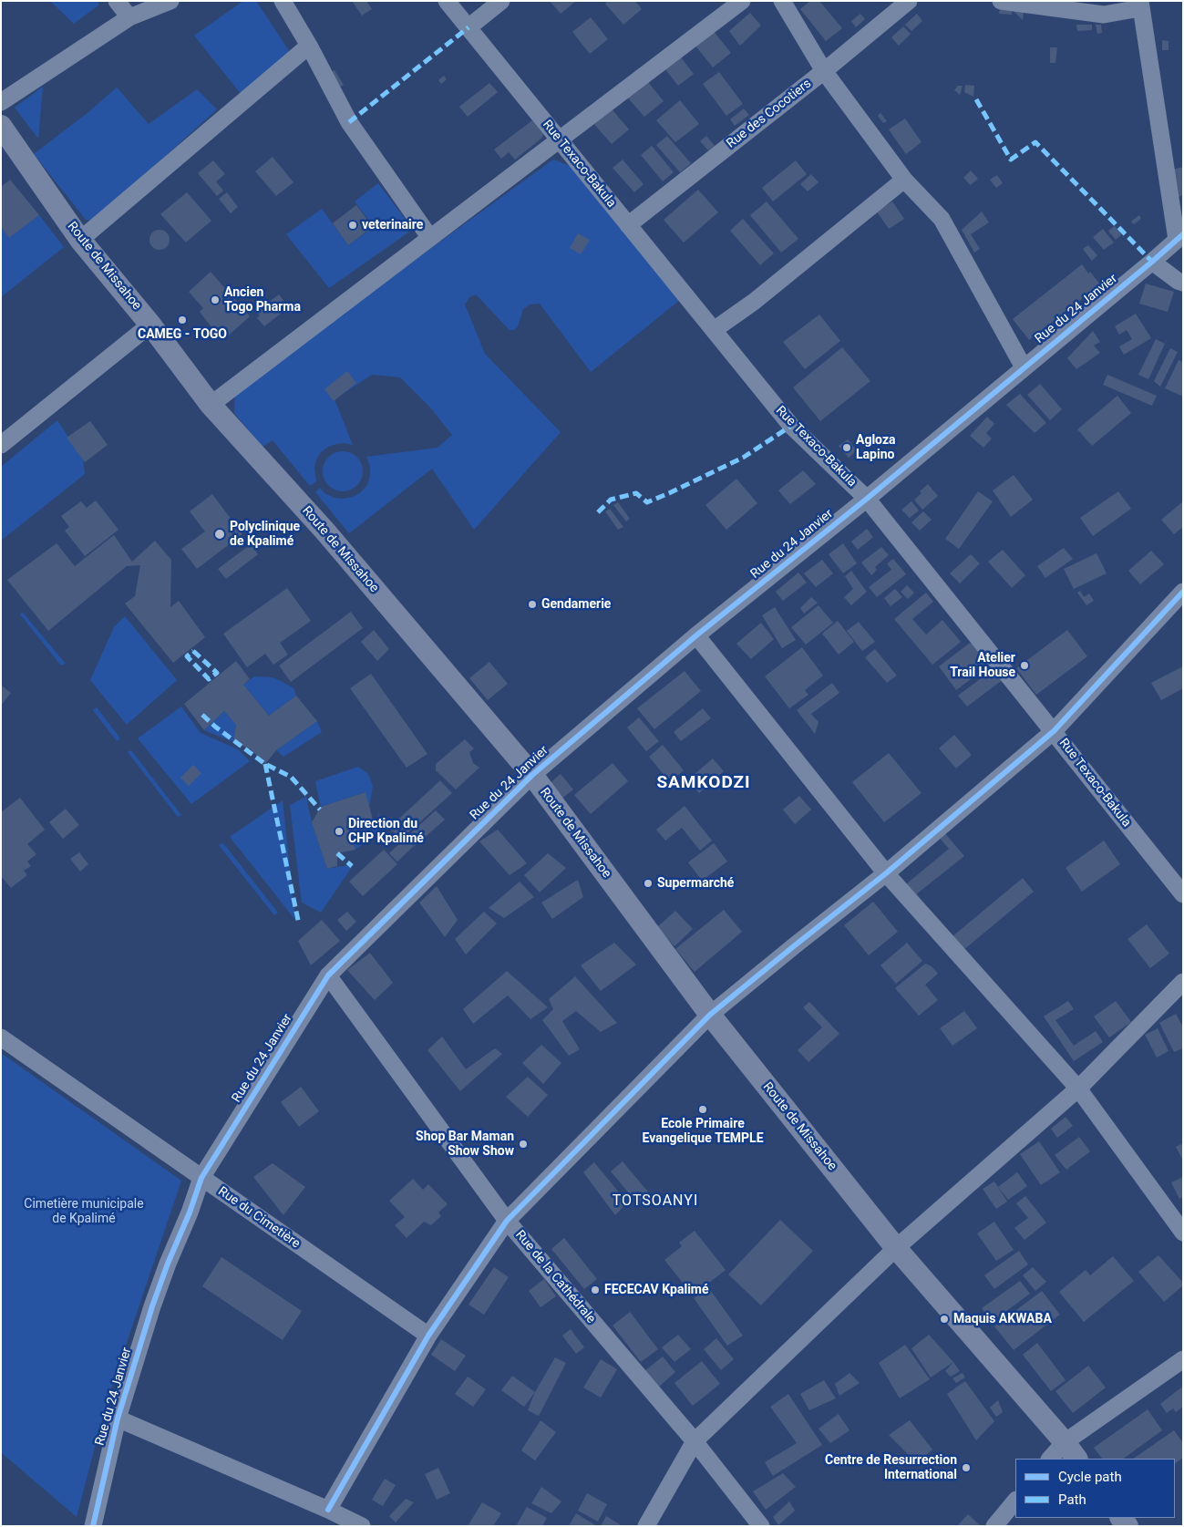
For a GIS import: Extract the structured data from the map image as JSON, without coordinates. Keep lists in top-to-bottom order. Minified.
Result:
{"streets":{"main road":["Route de Missahoe"],"street":["Rue des Cocotiers","Rue Texaco-Bakula","Rue du 24 Janvier","Rue du Cimetière","Rue de la Cathédrale"]},"crossings":[["Rue des Cocotiers","Rue Texaco-Bakula"],["Rue Texaco-Bakula","Rue du 24 Janvier"],["Route de Missahoe","Rue du 24 Janvier"],["Rue du 24 Janvier","Rue du Cimetière"],["Rue du 24 Janvier","Rue de la Cathédrale"]],"districts":["SAMKODZI","TOTSOANYI"],"parks":["Cimetière municipale de Kpalimé"],"places":["veterinaire","Ancien Togo Pharma","CAMEG - TOGO","Agloza Lapino","Polyclinique de Kpalimé","Gendamerie","Atelier Trail House","Direction du CHP Kpalimé","Supermarché","Ecole Primaire Evangelique TEMPLE","Shop Bar Maman Show Show","FECECAV Kpalimé","Maquis AKWABA","Centre de Resurrection International"],"legend":["Cycle path","Path"]}
